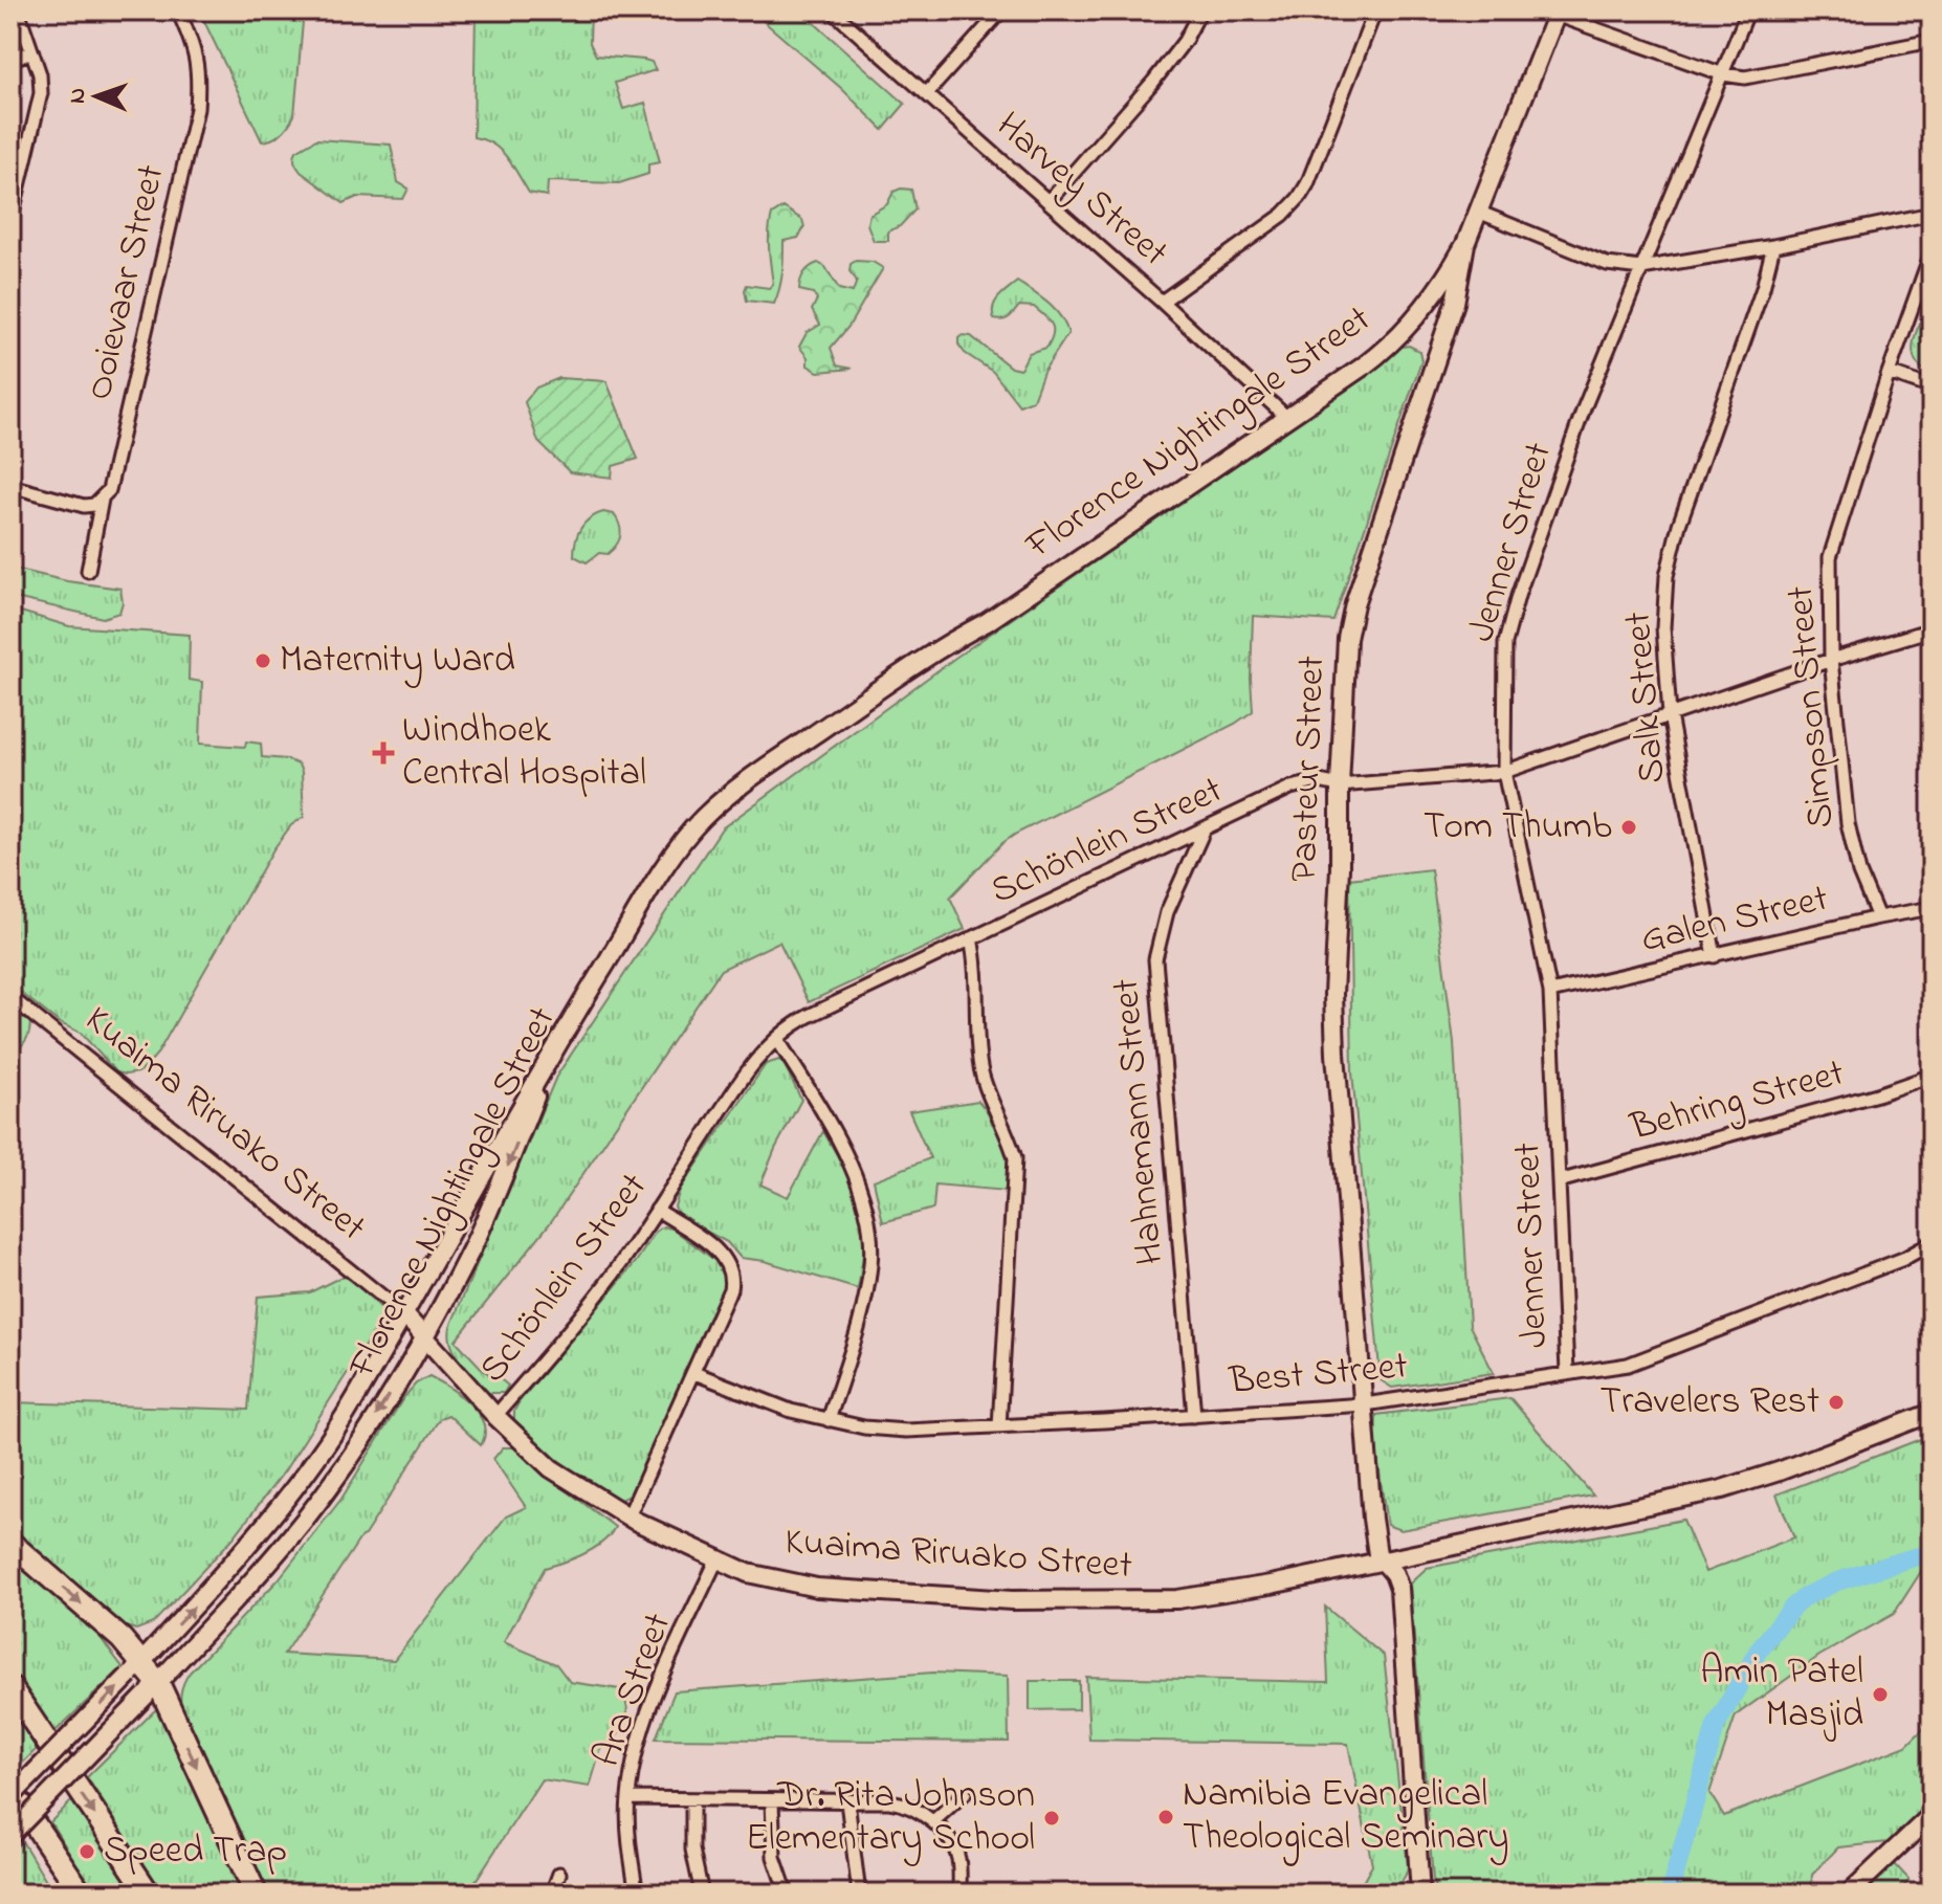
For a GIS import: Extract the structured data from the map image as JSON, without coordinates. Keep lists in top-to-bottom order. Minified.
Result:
{"streets":{"main road":["Florence Nightingale Street","Pasteur Street","Kuaima Riruako Street"],"street":["Harvey Street","Ooievaar Street","Jenner Street","Salk Street","Simpson Street","Schönlein Street","Galen Street","Behring Street","Hahnemann Street","Best Street","Ara Street"]},"crossings":[["Harvey Street","Florence Nightingale Street"],["Florence Nightingale Street","Pasteur Street"],["Florence Nightingale Street","Kuaima Riruako Street"],["Jenner Street","Schönlein Street"],["Jenner Street","Galen Street"],["Jenner Street","Behring Street"],["Jenner Street","Best Street"],["Salk Street","Schönlein Street"],["Salk Street","Galen Street"],["Simpson Street","Schönlein Street"],["Simpson Street","Galen Street"],["Pasteur Street","Schönlein Street"],["Pasteur Street","Kuaima Riruako Street"],["Pasteur Street","Best Street"],["Schönlein Street","Hahnemann Street"],["Schönlein Street","Kuaima Riruako Street"],["Hahnemann Street","Best Street"],["Kuaima Riruako Street","Ara Street"]],"places":{"other":["Maternity Ward","Tom Thumb","Travelers Rest","Amin Patel Masjid","Namibia Evangelical Theological Seminary","Dr. Rita Johnson Elementary School","Speed Trap"],"health":["Windhoek Central Hospital"]},"north":"left"}
